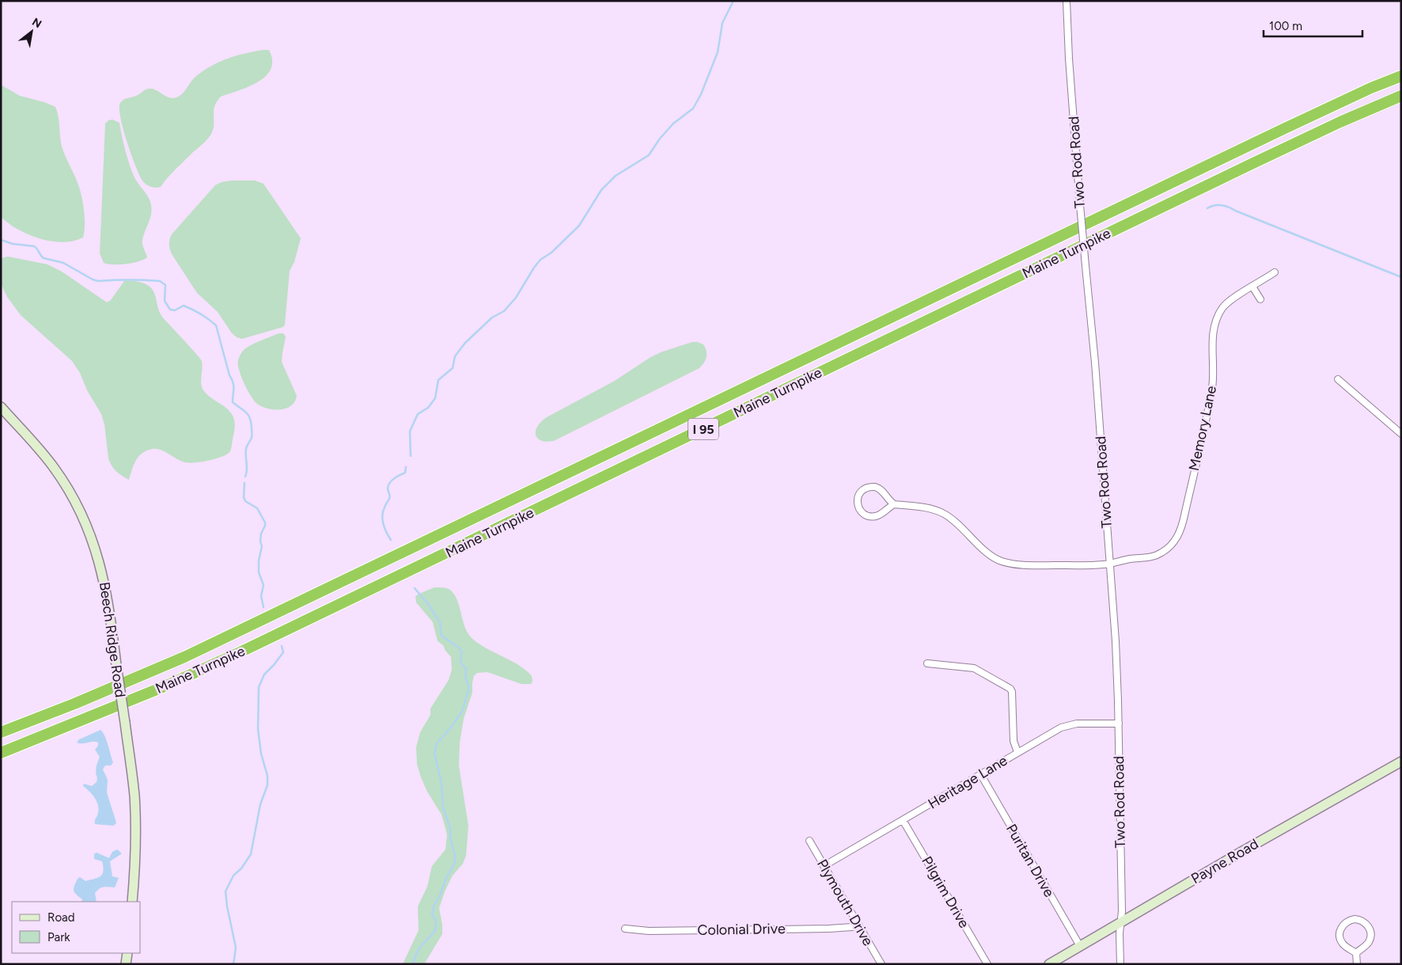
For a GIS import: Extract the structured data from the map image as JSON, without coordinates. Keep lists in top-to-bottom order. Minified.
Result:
{"streets":{"highway":["Maine Turnpike","I 95"],"street":["Two Rod Road","Memory Lane","Beech Ridge Road","Heritage Lane","Puritan Drive","Payne Road","Pilgrim Drive","Plymouth Drive","Colonial Drive"]},"crossings":[["Two Rod Road","Memory Lane"],["Two Rod Road","Heritage Lane"],["Two Rod Road","Payne Road"],["Heritage Lane","Puritan Drive"],["Heritage Lane","Pilgrim Drive"],["Heritage Lane","Plymouth Drive"],["Puritan Drive","Payne Road"],["Plymouth Drive","Colonial Drive"]],"legend":["Road","Park"],"scale_bar":"100 m","north":"top right"}
